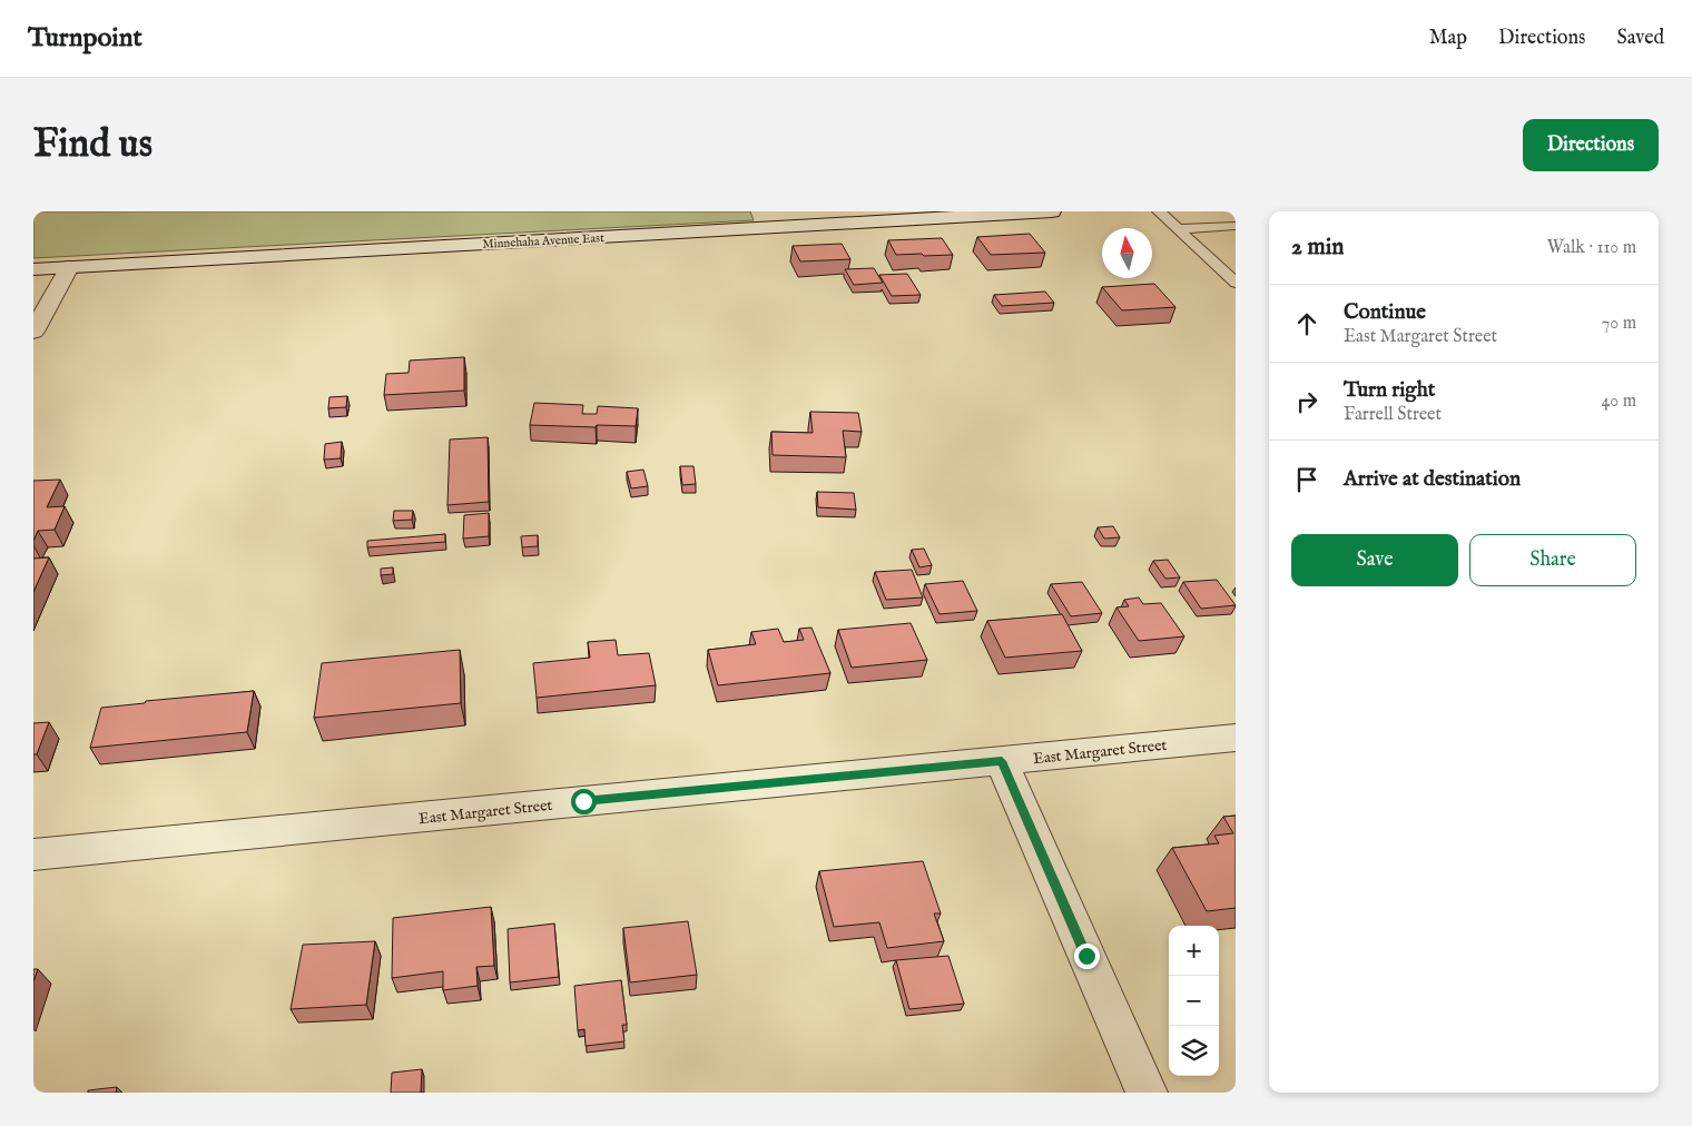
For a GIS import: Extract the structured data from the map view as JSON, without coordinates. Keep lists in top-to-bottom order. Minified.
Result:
{"streets":{"main road":["Minnehaha Avenue East","East Margaret Street"]},"north":"top","page":{"header":"Turnpoint","nav":["Map","Directions","Saved"],"buttons":["Directions",["Save","Share"]],"title":"Find us","heading":["2 min","Walk · 110 m"],"list":[["Continue","East Margaret Street","70 m"],["Turn right","Farrell Street","40 m"],"Arrive at destination"],"map_buttons":["+","−"]}}
